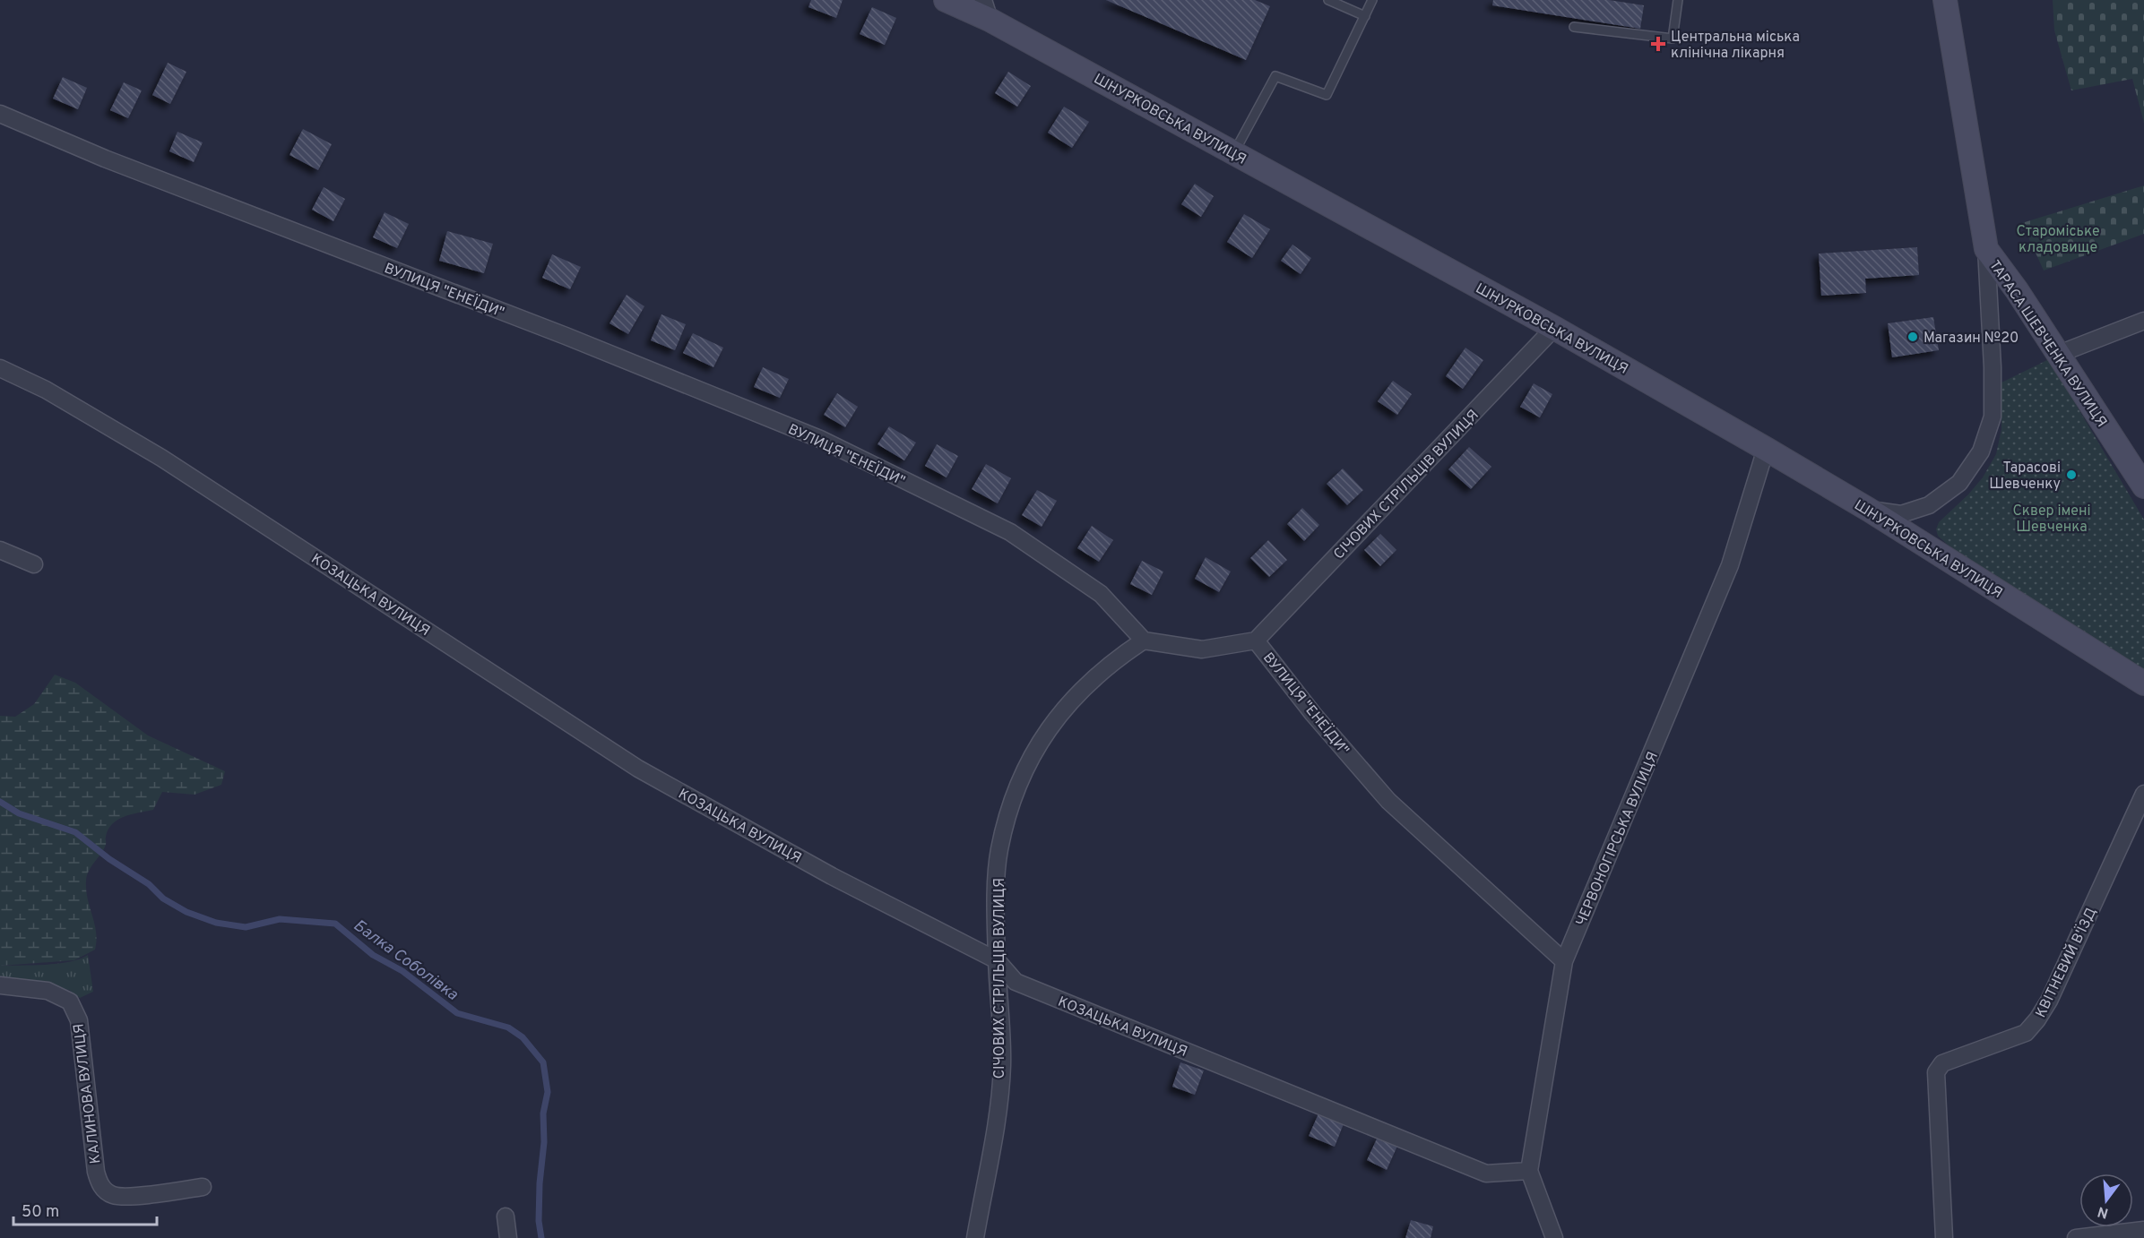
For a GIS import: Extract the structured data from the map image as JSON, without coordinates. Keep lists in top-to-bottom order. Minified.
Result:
{"streets":{"street":["ШНУРКОВСЬКА ВУЛИЦЯ","ВУЛИЦЯ \"ЕНЕЇДИ\"","ТАРАСА ШЕВЧЕНКА ВУЛИЦЯ","СІЧОВИХ СТРІЛЬЦІВ ВУЛИЦЯ","КОЗАЦЬКА ВУЛИЦЯ","ЧЕРВОНОГІРСЬКА ВУЛИЦЯ","КВІТНЕВИЙ В'ЇЗД","КАЛИНОВА ВУЛИЦЯ"]},"crossings":[["ШНУРКОВСЬКА ВУЛИЦЯ","СІЧОВИХ СТРІЛЬЦІВ ВУЛИЦЯ"],["ШНУРКОВСЬКА ВУЛИЦЯ","ЧЕРВОНОГІРСЬКА ВУЛИЦЯ"],["ВУЛИЦЯ \"ЕНЕЇДИ\"","СІЧОВИХ СТРІЛЬЦІВ ВУЛИЦЯ"],["ВУЛИЦЯ \"ЕНЕЇДИ\"","ЧЕРВОНОГІРСЬКА ВУЛИЦЯ"],["СІЧОВИХ СТРІЛЬЦІВ ВУЛИЦЯ","КОЗАЦЬКА ВУЛИЦЯ"],["КОЗАЦЬКА ВУЛИЦЯ","ЧЕРВОНОГІРСЬКА ВУЛИЦЯ"]],"water":["Балка Соболівка"],"parks":["Староміське кладовище","Сквер імені Шевченка"],"places":{"health":["Центральна міська клінічна лікарня"],"other":["Магазин №20","Тарасові Шевченку"]},"scale_bar":"50 m","north":"bottom"}
